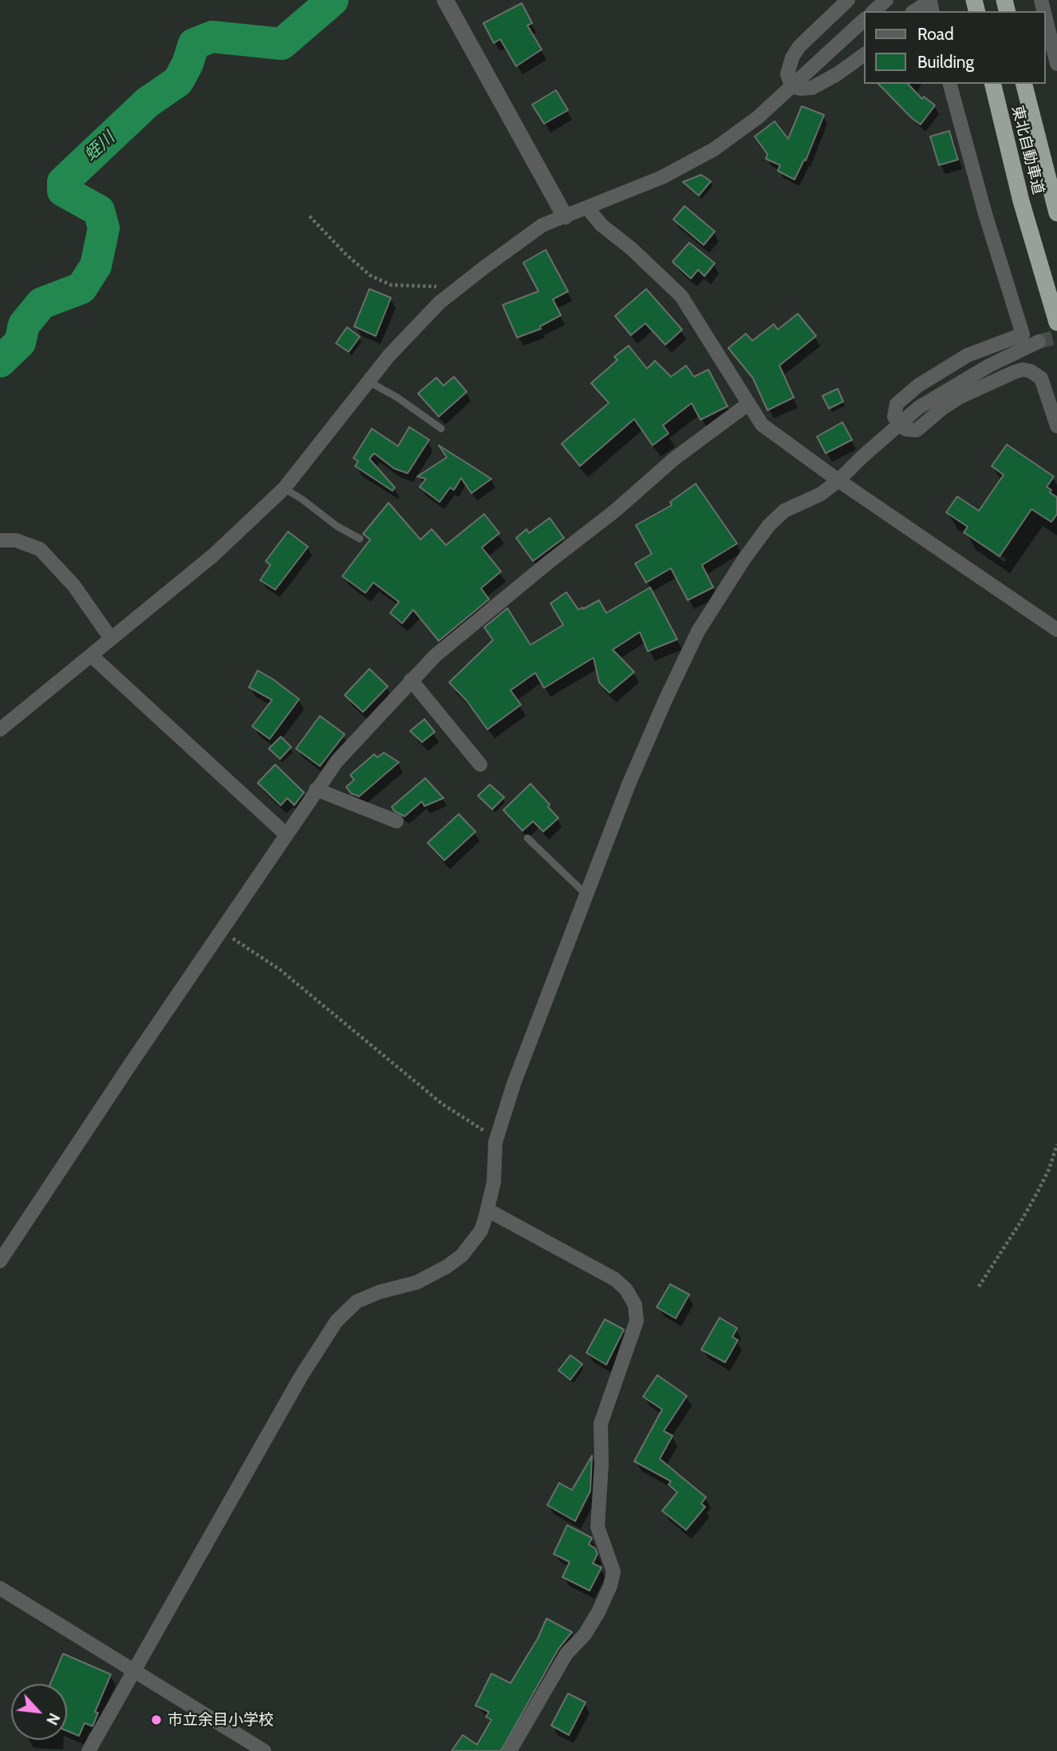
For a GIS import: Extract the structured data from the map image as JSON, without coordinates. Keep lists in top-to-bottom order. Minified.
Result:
{"streets":{"highway":["東北自動車道"]},"water":["蛭川"],"places":["市立余目小学校"],"legend":["Road","Building"],"north":"bottom right"}
